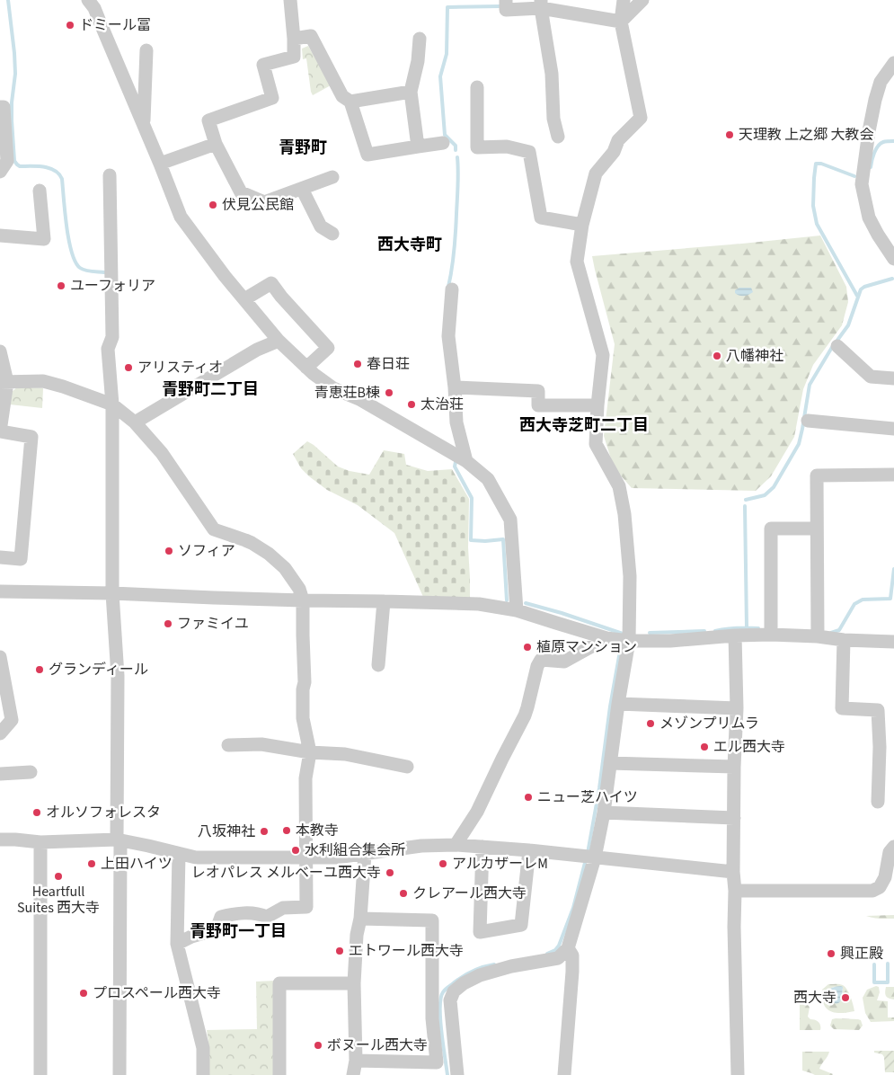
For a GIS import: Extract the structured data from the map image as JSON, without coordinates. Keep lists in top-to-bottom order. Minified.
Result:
{"districts":["青野町","西大寺町","青野町二丁目","西大寺芝町二丁目","青野町一丁目"],"places":["ドミール冨","天理教 上之郷 大教会","伏見公民館","ユーフォリア","八幡神社","春日荘","アリスティオ","青恵荘B棟","太治荘","ソフィア","ファミイユ","植原マンション","グランディール","メゾンプリムラ","エル西大寺","ニュー芝ハイツ","オルソフォレスタ","本教寺","八坂神社","水利組合集会所","上田ハイツ","アルカザーレM","レオパレス メルベーユ西大寺","Heartfull Suites 西大寺","クレアール西大寺","エトワール西大寺","興正殿","プロスペール西大寺","西大寺","ボヌール西大寺"]}
